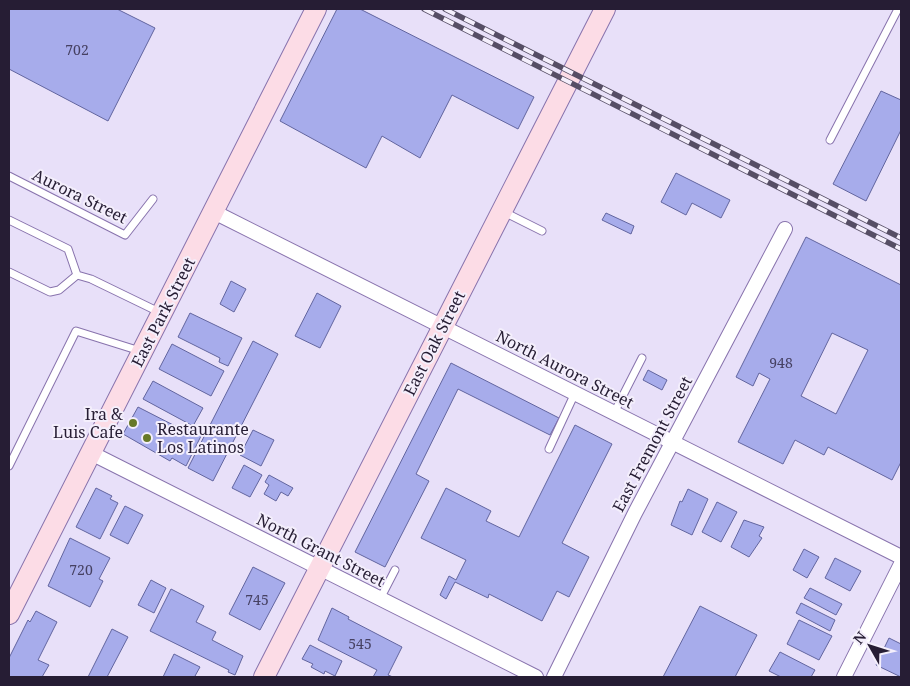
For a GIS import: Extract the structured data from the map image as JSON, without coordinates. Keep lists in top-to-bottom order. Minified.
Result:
{"streets":{"street":["East Park Street","East Oak Street","North Aurora Street","East Fremont Street","North Grant Street"],"lane":["Aurora Street"]},"crossings":[["East Park Street","North Aurora Street"],["East Park Street","North Grant Street"],["East Oak Street","North Aurora Street"],["East Oak Street","North Grant Street"],["North Aurora Street","East Fremont Street"]],"places":["Ira & Luis Cafe","Restaurante Los Latinos"],"house_numbers":["702","948","720","745","545"],"north":"top left"}
